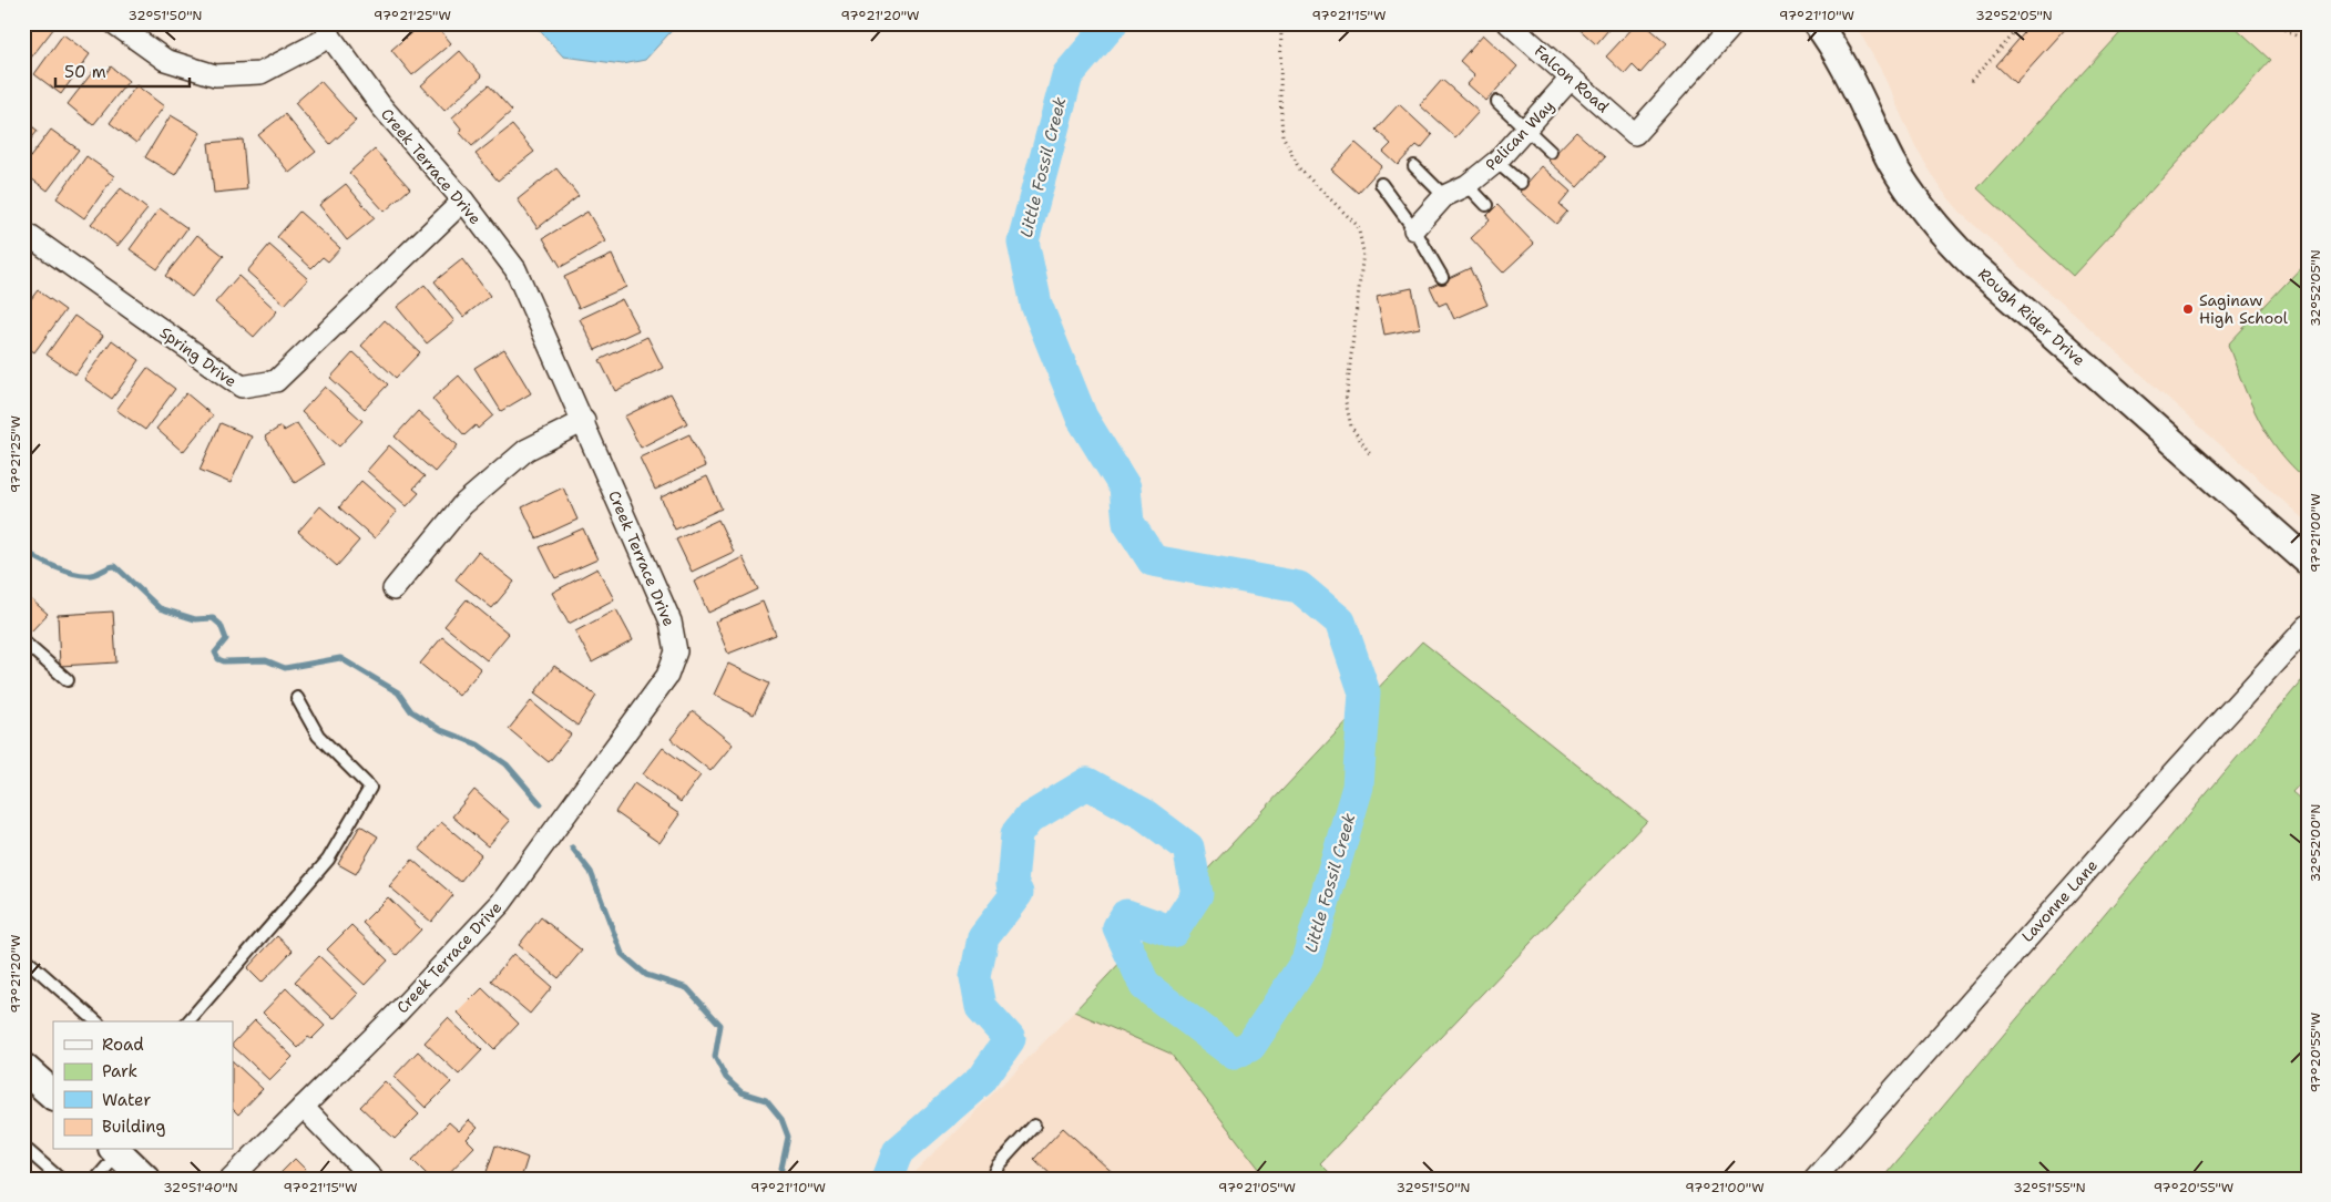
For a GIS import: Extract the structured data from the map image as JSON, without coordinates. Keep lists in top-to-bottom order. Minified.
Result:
{"streets":{"street":["Falcon Road","Pelican Way","Creek Terrace Drive","Rough Rider Drive","Spring Drive","Lavonne Lane"]},"crossings":[["Falcon Road","Pelican Way"],["Creek Terrace Drive","Spring Drive"]],"water":["Little Fossil Creek"],"places":["Saginaw High School"],"legend":["Road","Park","Water","Building"],"scale_bar":"50 m","coordinates":["32°51'50\"N","97°21'25\"W","97°21'20\"W","97°21'15\"W","97°21'10\"W","32°52'05\"N","97°21'00\"W","32°52'00\"N","97°20'55\"W","32°51'40\"N","97°21'05\"W","32°51'55\"N"]}
